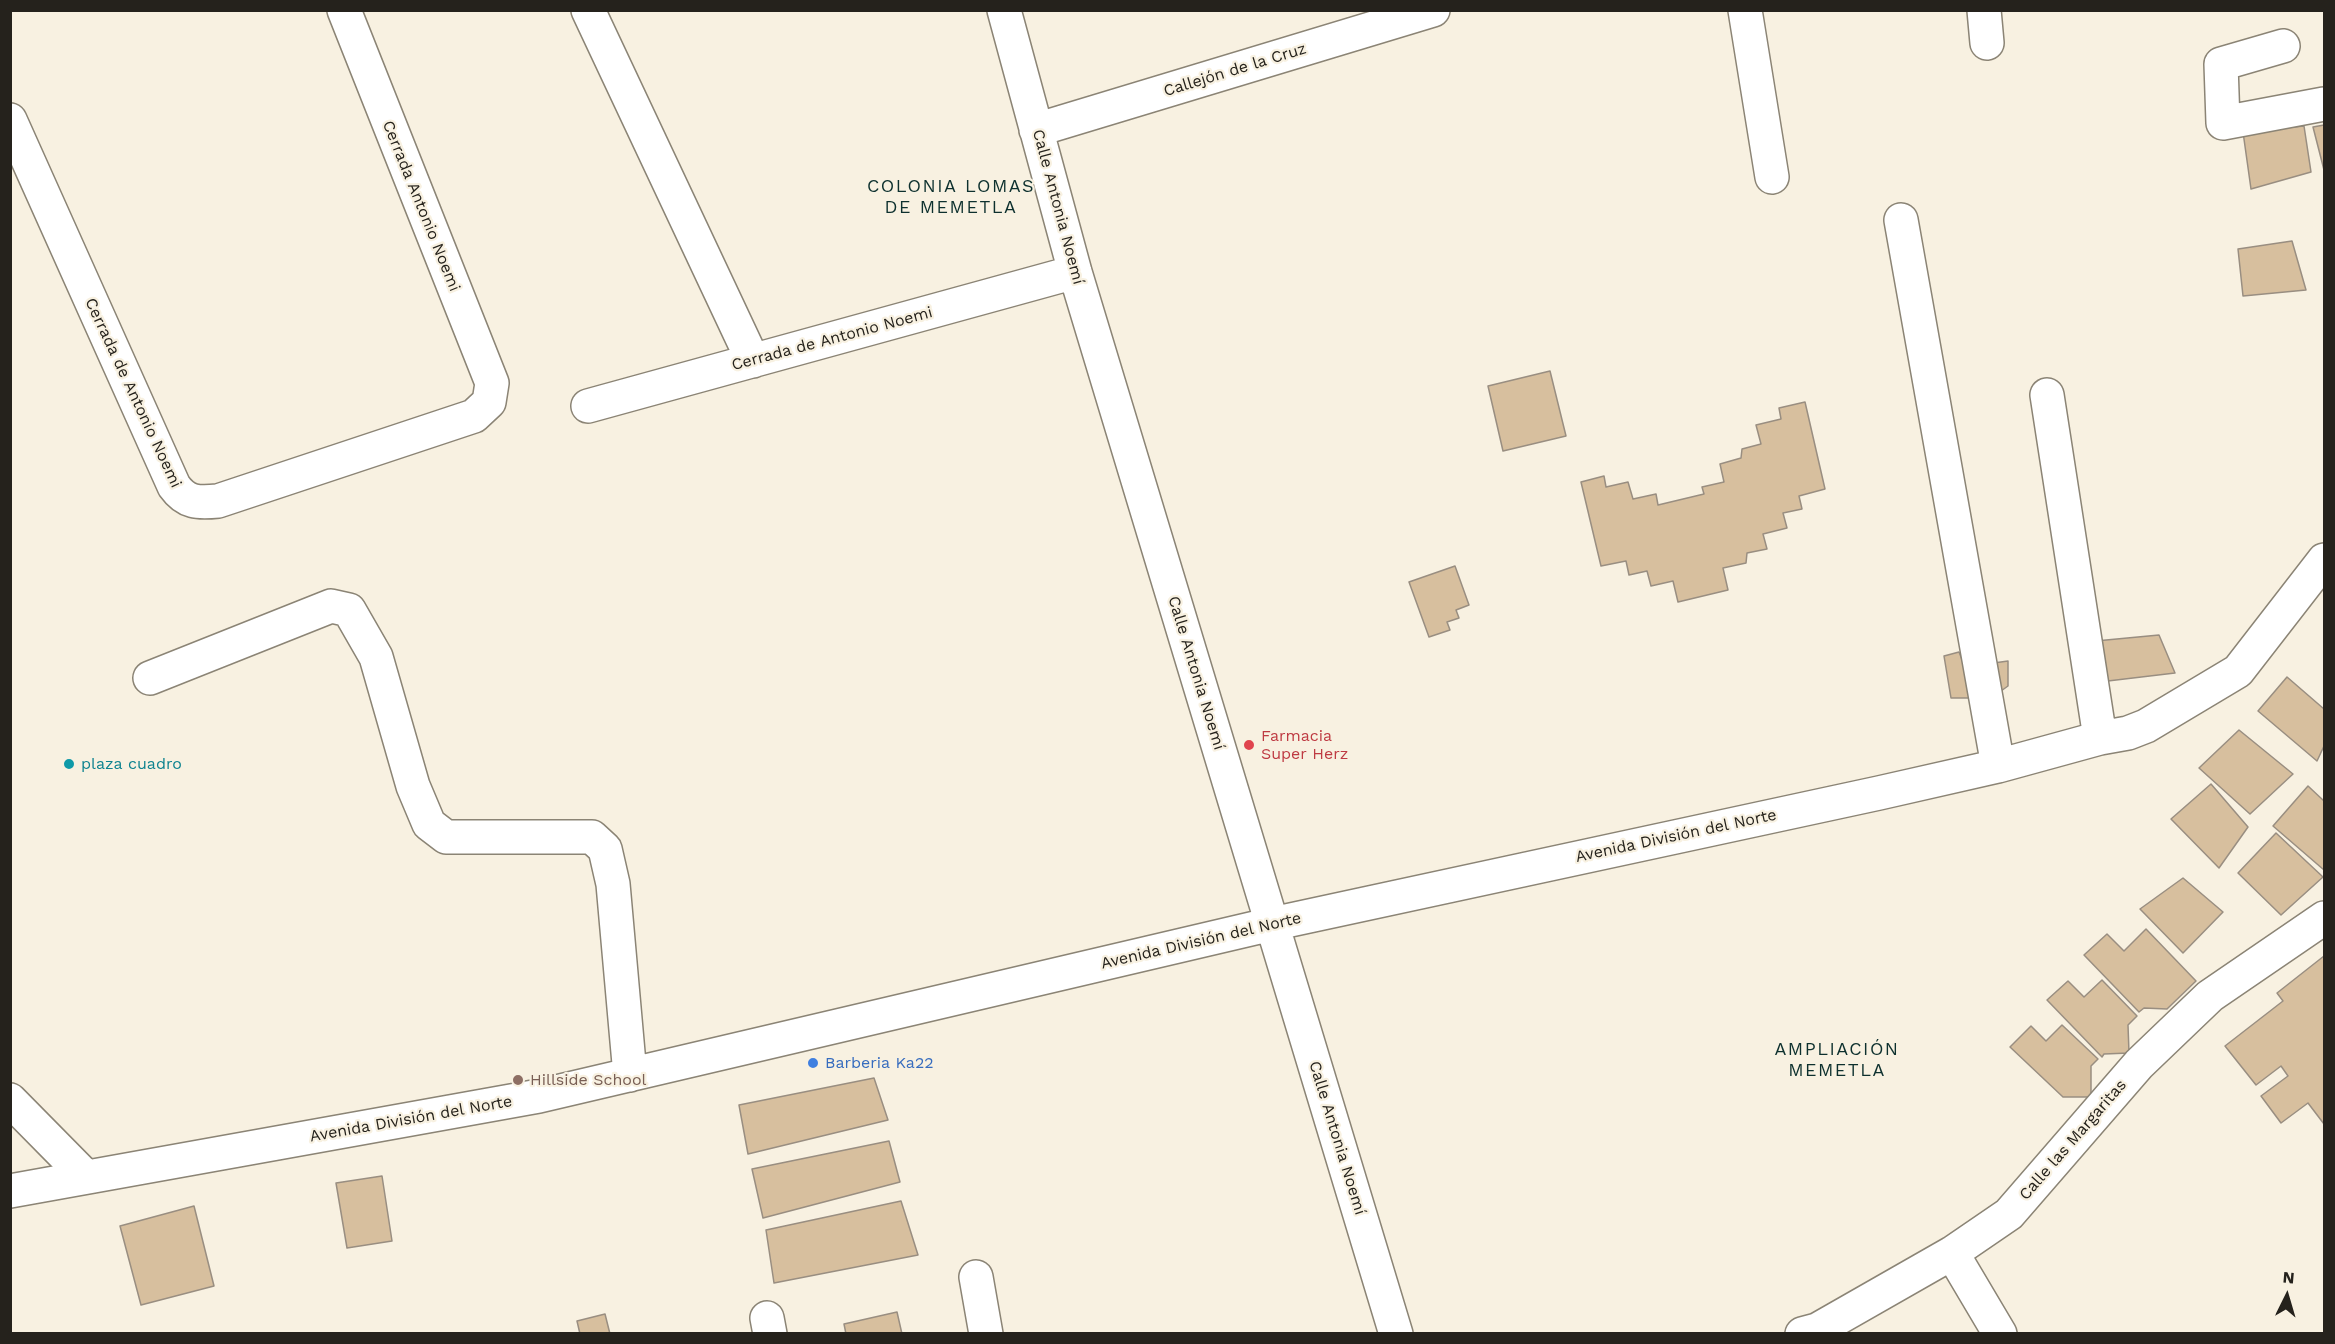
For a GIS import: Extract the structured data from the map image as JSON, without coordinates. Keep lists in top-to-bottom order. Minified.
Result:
{"streets":{"street":["Callejón de la Cruz","Cerrada Antonio Noemi","Calle Antonia Noemí","Cerrada de Antonio Noemi","Avenida División del Norte","Calle las Margaritas"]},"crossings":[["Callejón de la Cruz","Calle Antonia Noemí"],["Cerrada Antonio Noemi","Cerrada de Antonio Noemi"],["Calle Antonia Noemí","Cerrada de Antonio Noemi"],["Calle Antonia Noemí","Avenida División del Norte"]],"districts":["COLONIA LOMAS DE MEMETLA","AMPLIACIÓN MEMETLA"],"places":["Farmacia Super Herz","plaza cuadro","Barberia Ka22","Hillside School"],"north":"top"}
